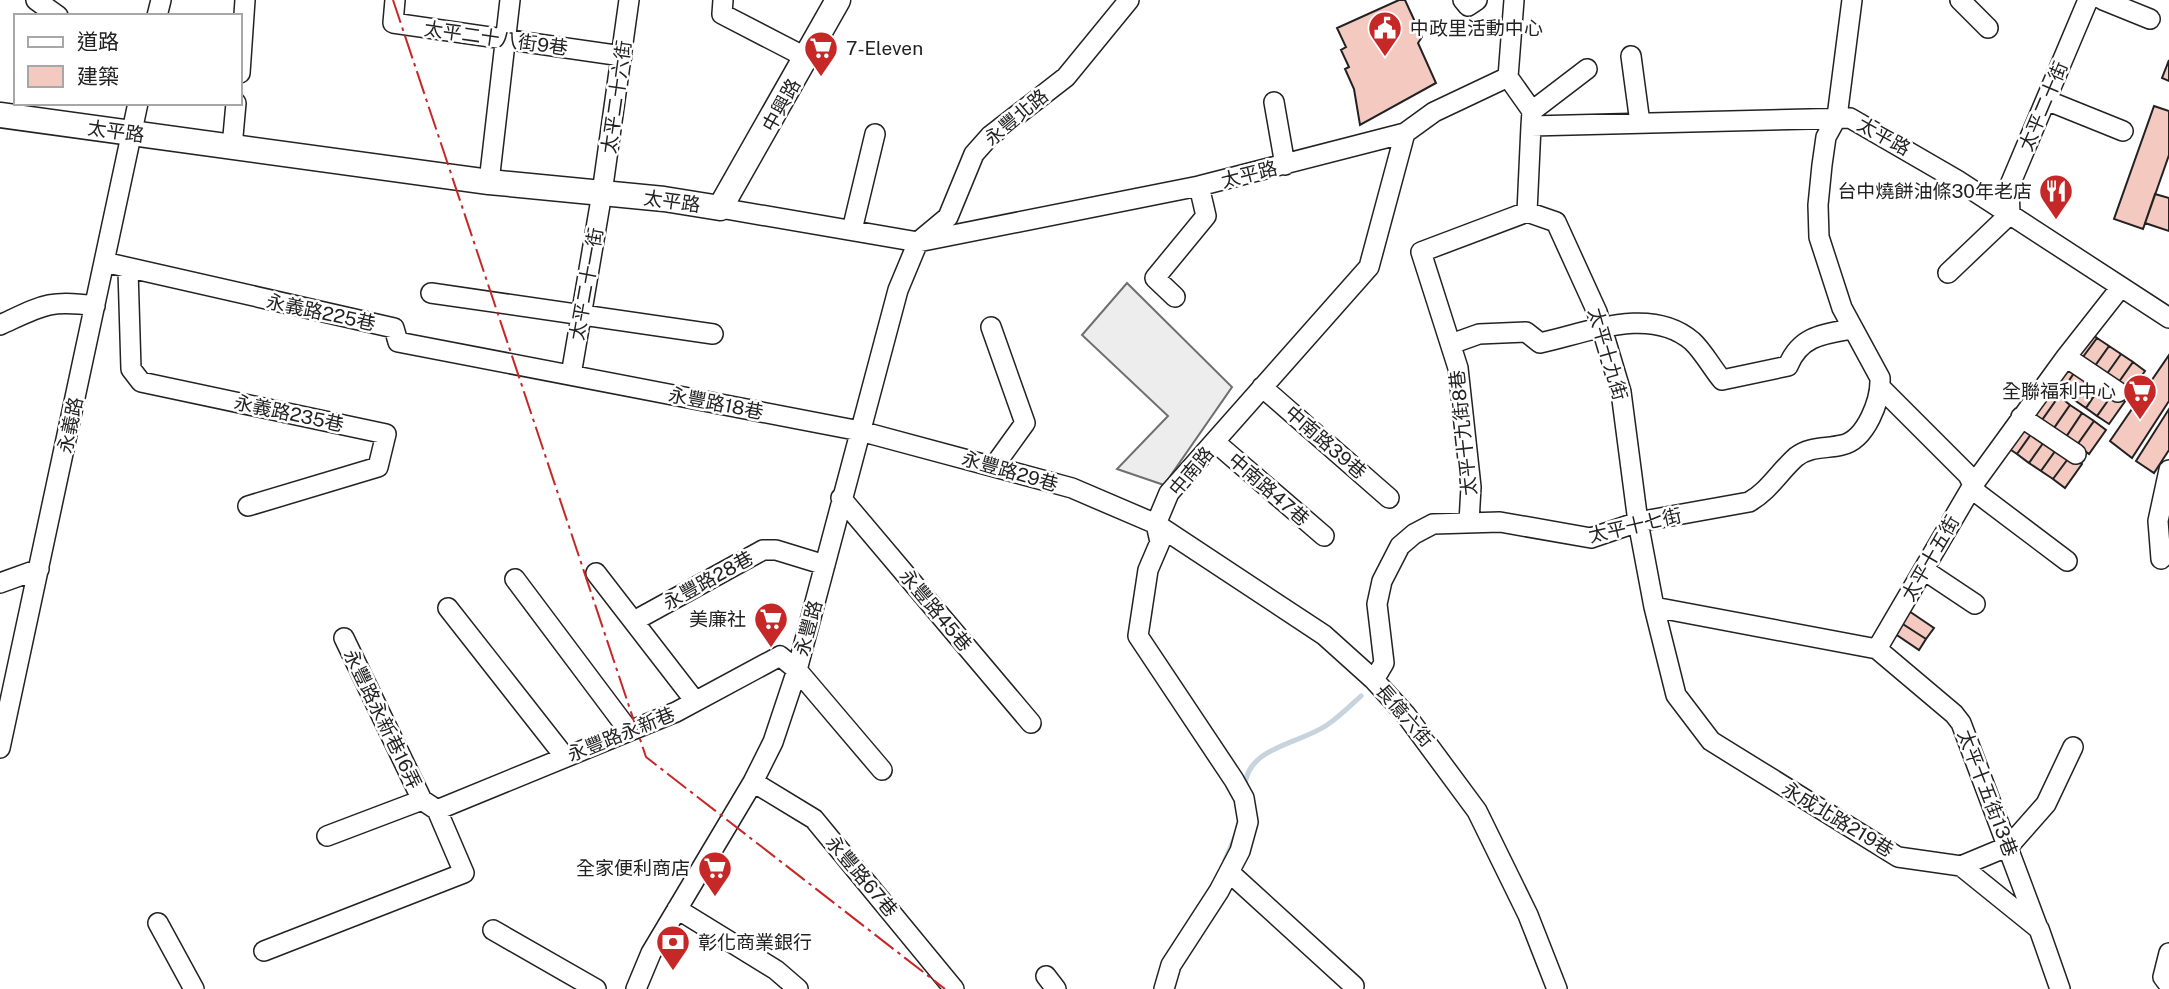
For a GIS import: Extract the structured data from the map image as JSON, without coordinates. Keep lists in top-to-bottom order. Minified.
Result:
{"streets":{"main road":["中興路","太平路"],"street":["太平二十八街9巷","太平二十六街","太平二十街","永豐北路","太平二十一街","永義路225巷","太平十九街","永豐路18巷","永義路235巷","永義路","太平十九街8巷","中南路39巷","永豐路29巷","中南路","中南路47巷","太平十七街","太平十五街","永豐路28巷","永豐路45巷","永豐路","長億六街","永豐路永新巷16弄","永豐路永新巷","太平十五街13巷","永成北路219巷","永豐路67巷"]},"crossings":[["太平二十八街9巷","太平二十六街"],["太平二十六街","太平路"],["太平二十六街","太平二十一街"],["中興路","太平路"],["太平二十街","太平路"],["永豐北路","太平路"],["永豐北路","永豐路"],["太平路","太平二十一街"],["太平路","永義路"],["太平路","中南路"],["太平路","太平十五街"],["太平路","永豐路"],["太平二十一街","永義路225巷"],["太平二十一街","永豐路18巷"],["永義路225巷","永豐路18巷"],["永義路225巷","永義路235巷"],["永義路225巷","永義路"],["太平十九街","太平十九街8巷"],["太平十九街","太平十七街"],["太平十九街","永成北路219巷"],["永豐路18巷","永豐路29巷"],["永豐路18巷","永豐路"],["太平十九街8巷","太平十七街"],["中南路39巷","中南路"],["永豐路29巷","中南路"],["永豐路29巷","永豐路"],["永豐路29巷","長億六街"],["中南路","中南路47巷"],["中南路","長億六街"],["太平十七街","長億六街"],["太平十五街","太平十五街13巷"],["永豐路28巷","永豐路"],["永豐路45巷","永豐路"],["永豐路","永豐路永新巷"],["永豐路","永豐路67巷"],["永豐路永新巷16弄","永豐路永新巷"]],"places":{"public building":["中政里活動中心"],"supermarket":["7-Eleven","全聯福利中心","美廉社","全家便利商店"],"restaurant":["台中燒餅油條30年老店"],"bank":["彰化商業銀行"]},"legend":["道路","建築"]}
